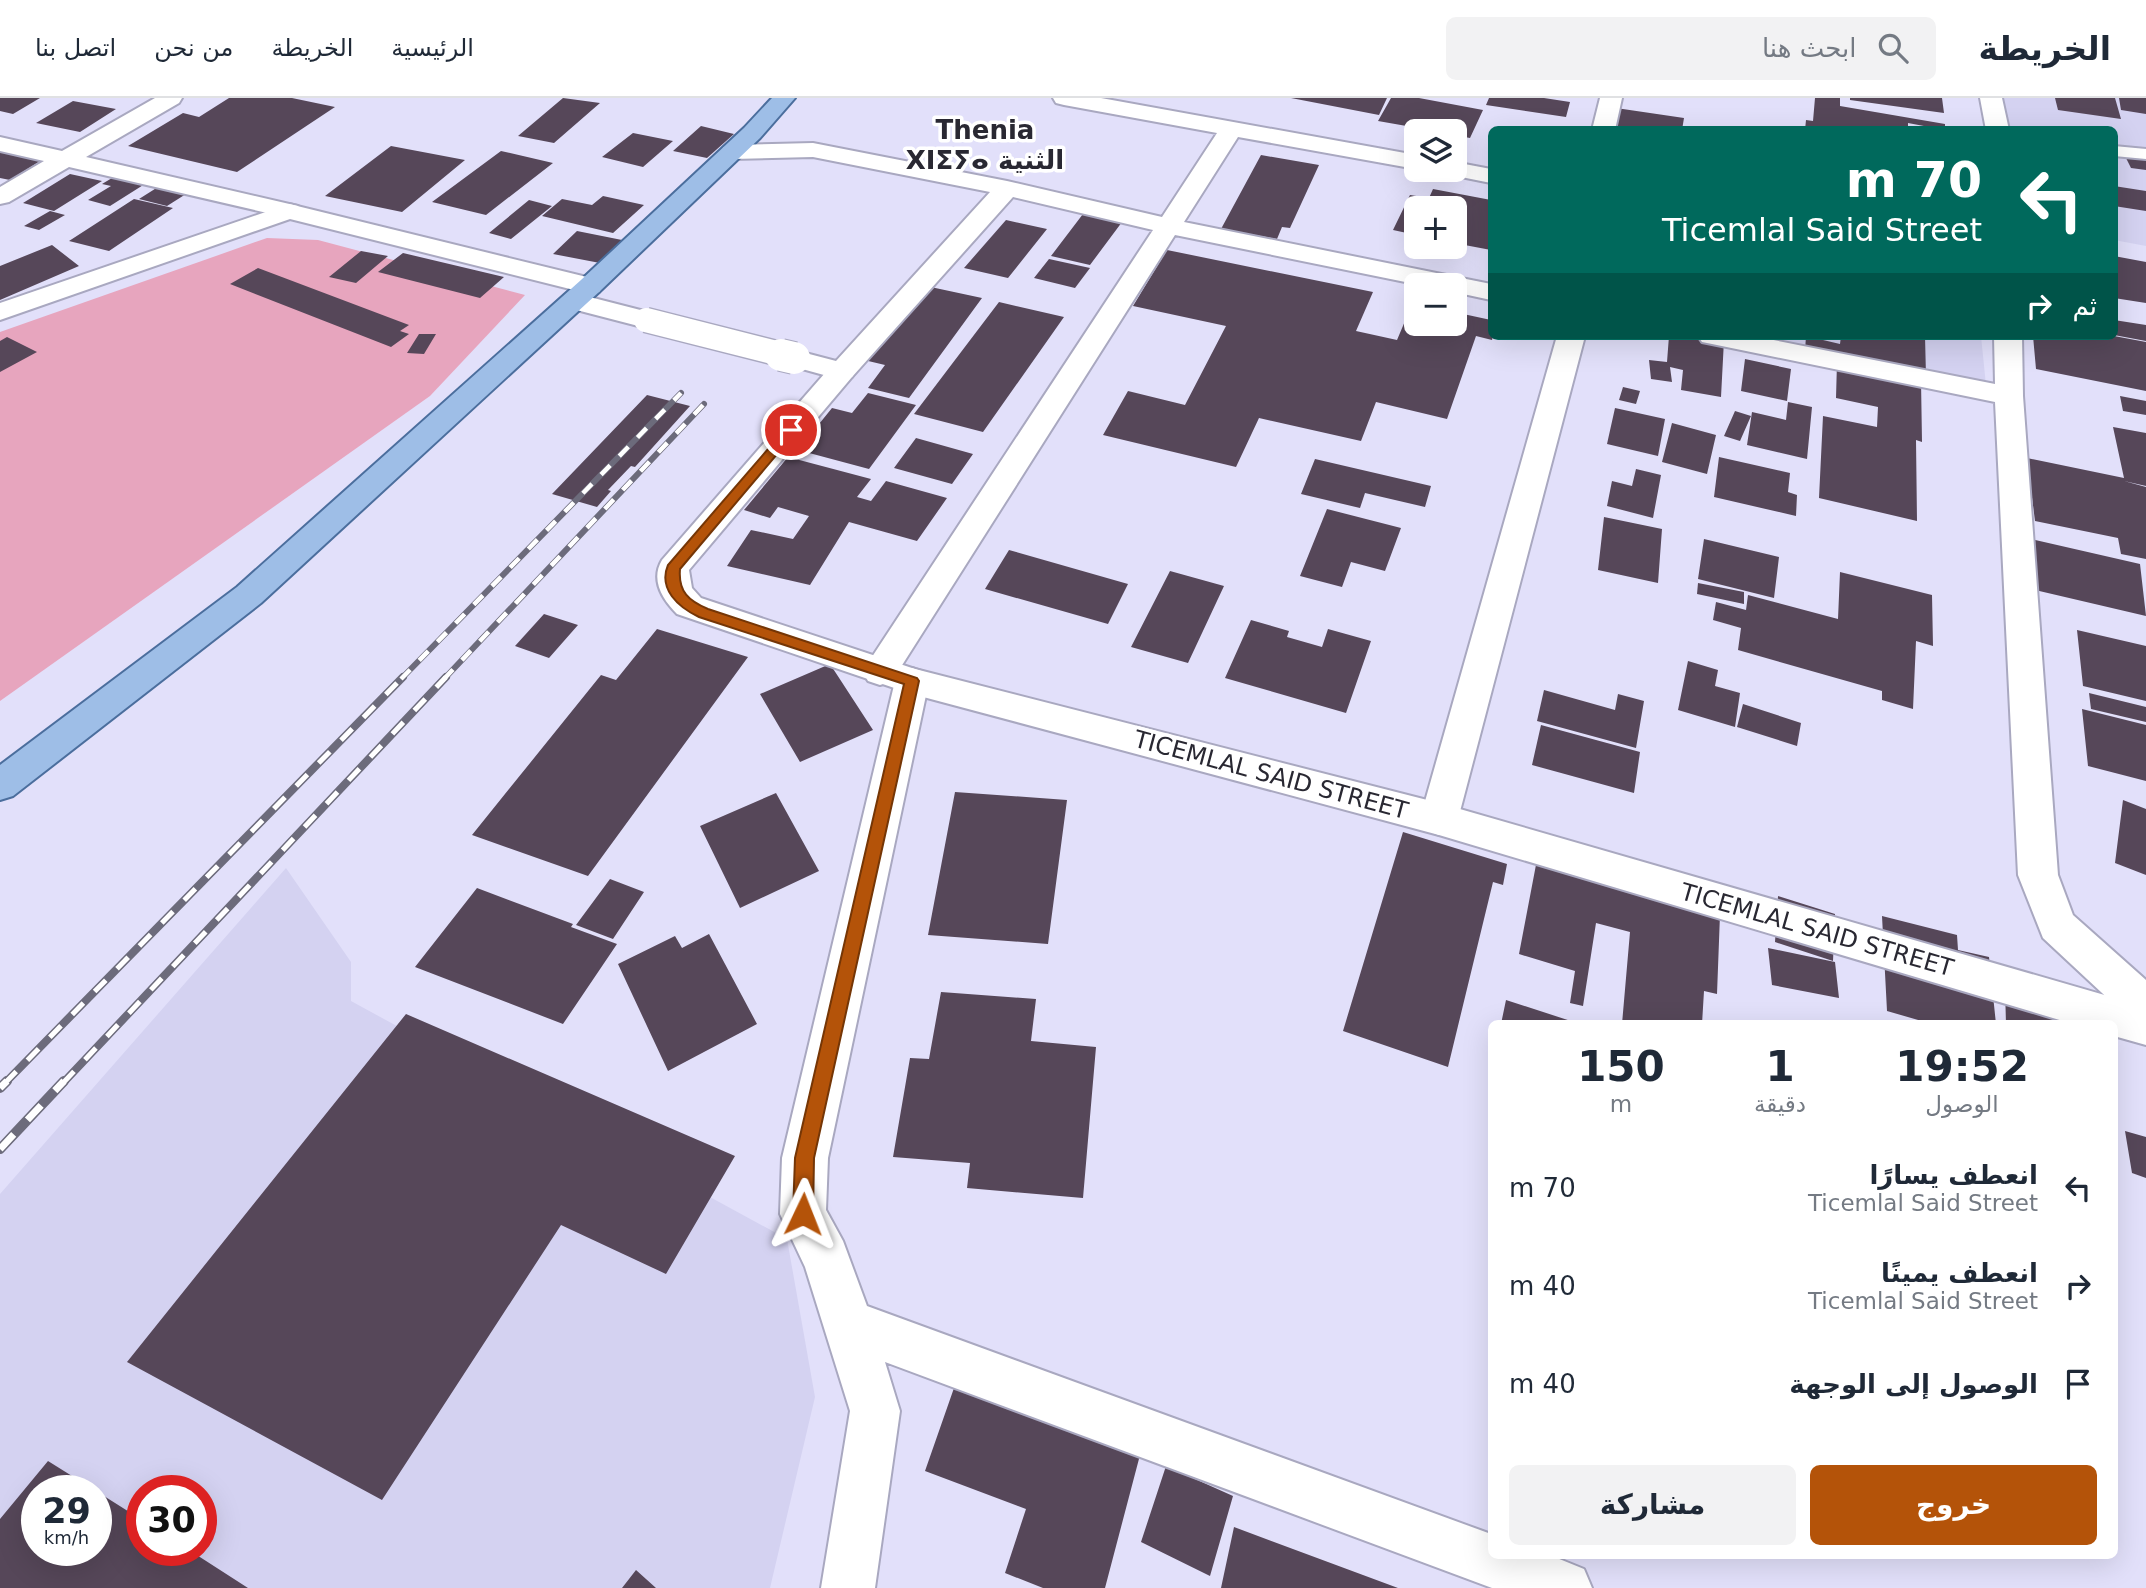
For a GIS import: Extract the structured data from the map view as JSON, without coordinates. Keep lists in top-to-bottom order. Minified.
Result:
{"streets":{"street":["TICEMLAL SAID STREET"]},"districts":["Thenia ⵝⵏⵉⵢⴰ الثنية"],"page":{"header":"الخريطة","search":"ابحث هنا","nav":["الرئيسية","الخريطة","من نحن","اتصل بنا"],"map_buttons":["+","−"],"turn":["70 m","Ticemlal Said Street"],"then":"ثم","eta":["19:52","الوصول","1","دقيقة","150","m"],"list":[{"name":"انعطف يسارًا","note":"Ticemlal Said Street","value":"70 m"},{"name":"انعطف يمينًا","note":"Ticemlal Said Street","value":"40 m"},{"name":"الوصول إلى الوجهة","value":"40 m"}],"buttons":["خروج","مشاركة"],"speed":"29 km/h","limit":"30"}}
